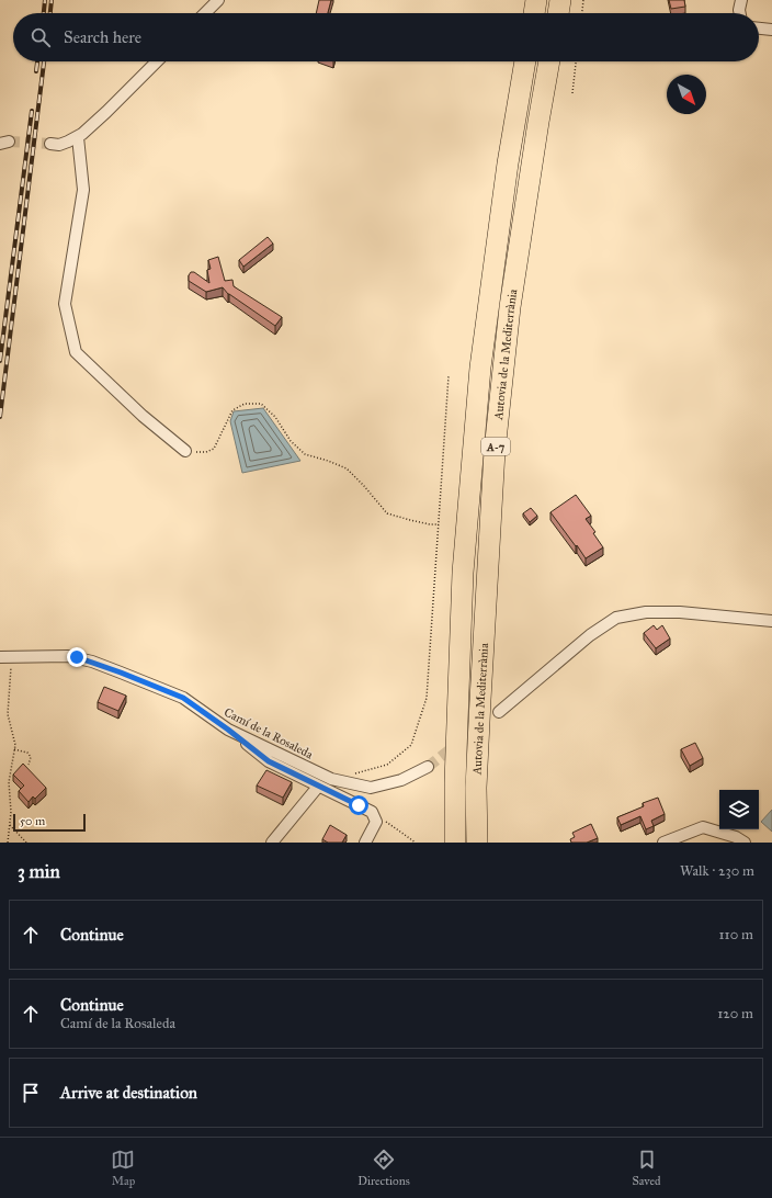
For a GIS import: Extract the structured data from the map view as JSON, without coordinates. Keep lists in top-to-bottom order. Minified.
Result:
{"streets":{"highway":["Autovia de la Mediterrània","A-7"],"street":["Camí de la Rosaleda"]},"scale_bar":"50 m","north":"bottom right","page":{"search":"Search here","scale":"50 m","heading":["3 min","Walk · 230 m"],"list":[["Continue","110 m"],["Continue","Camí de la Rosaleda","120 m"],"Arrive at destination"],"nav":["Map","Directions","Saved"]}}
